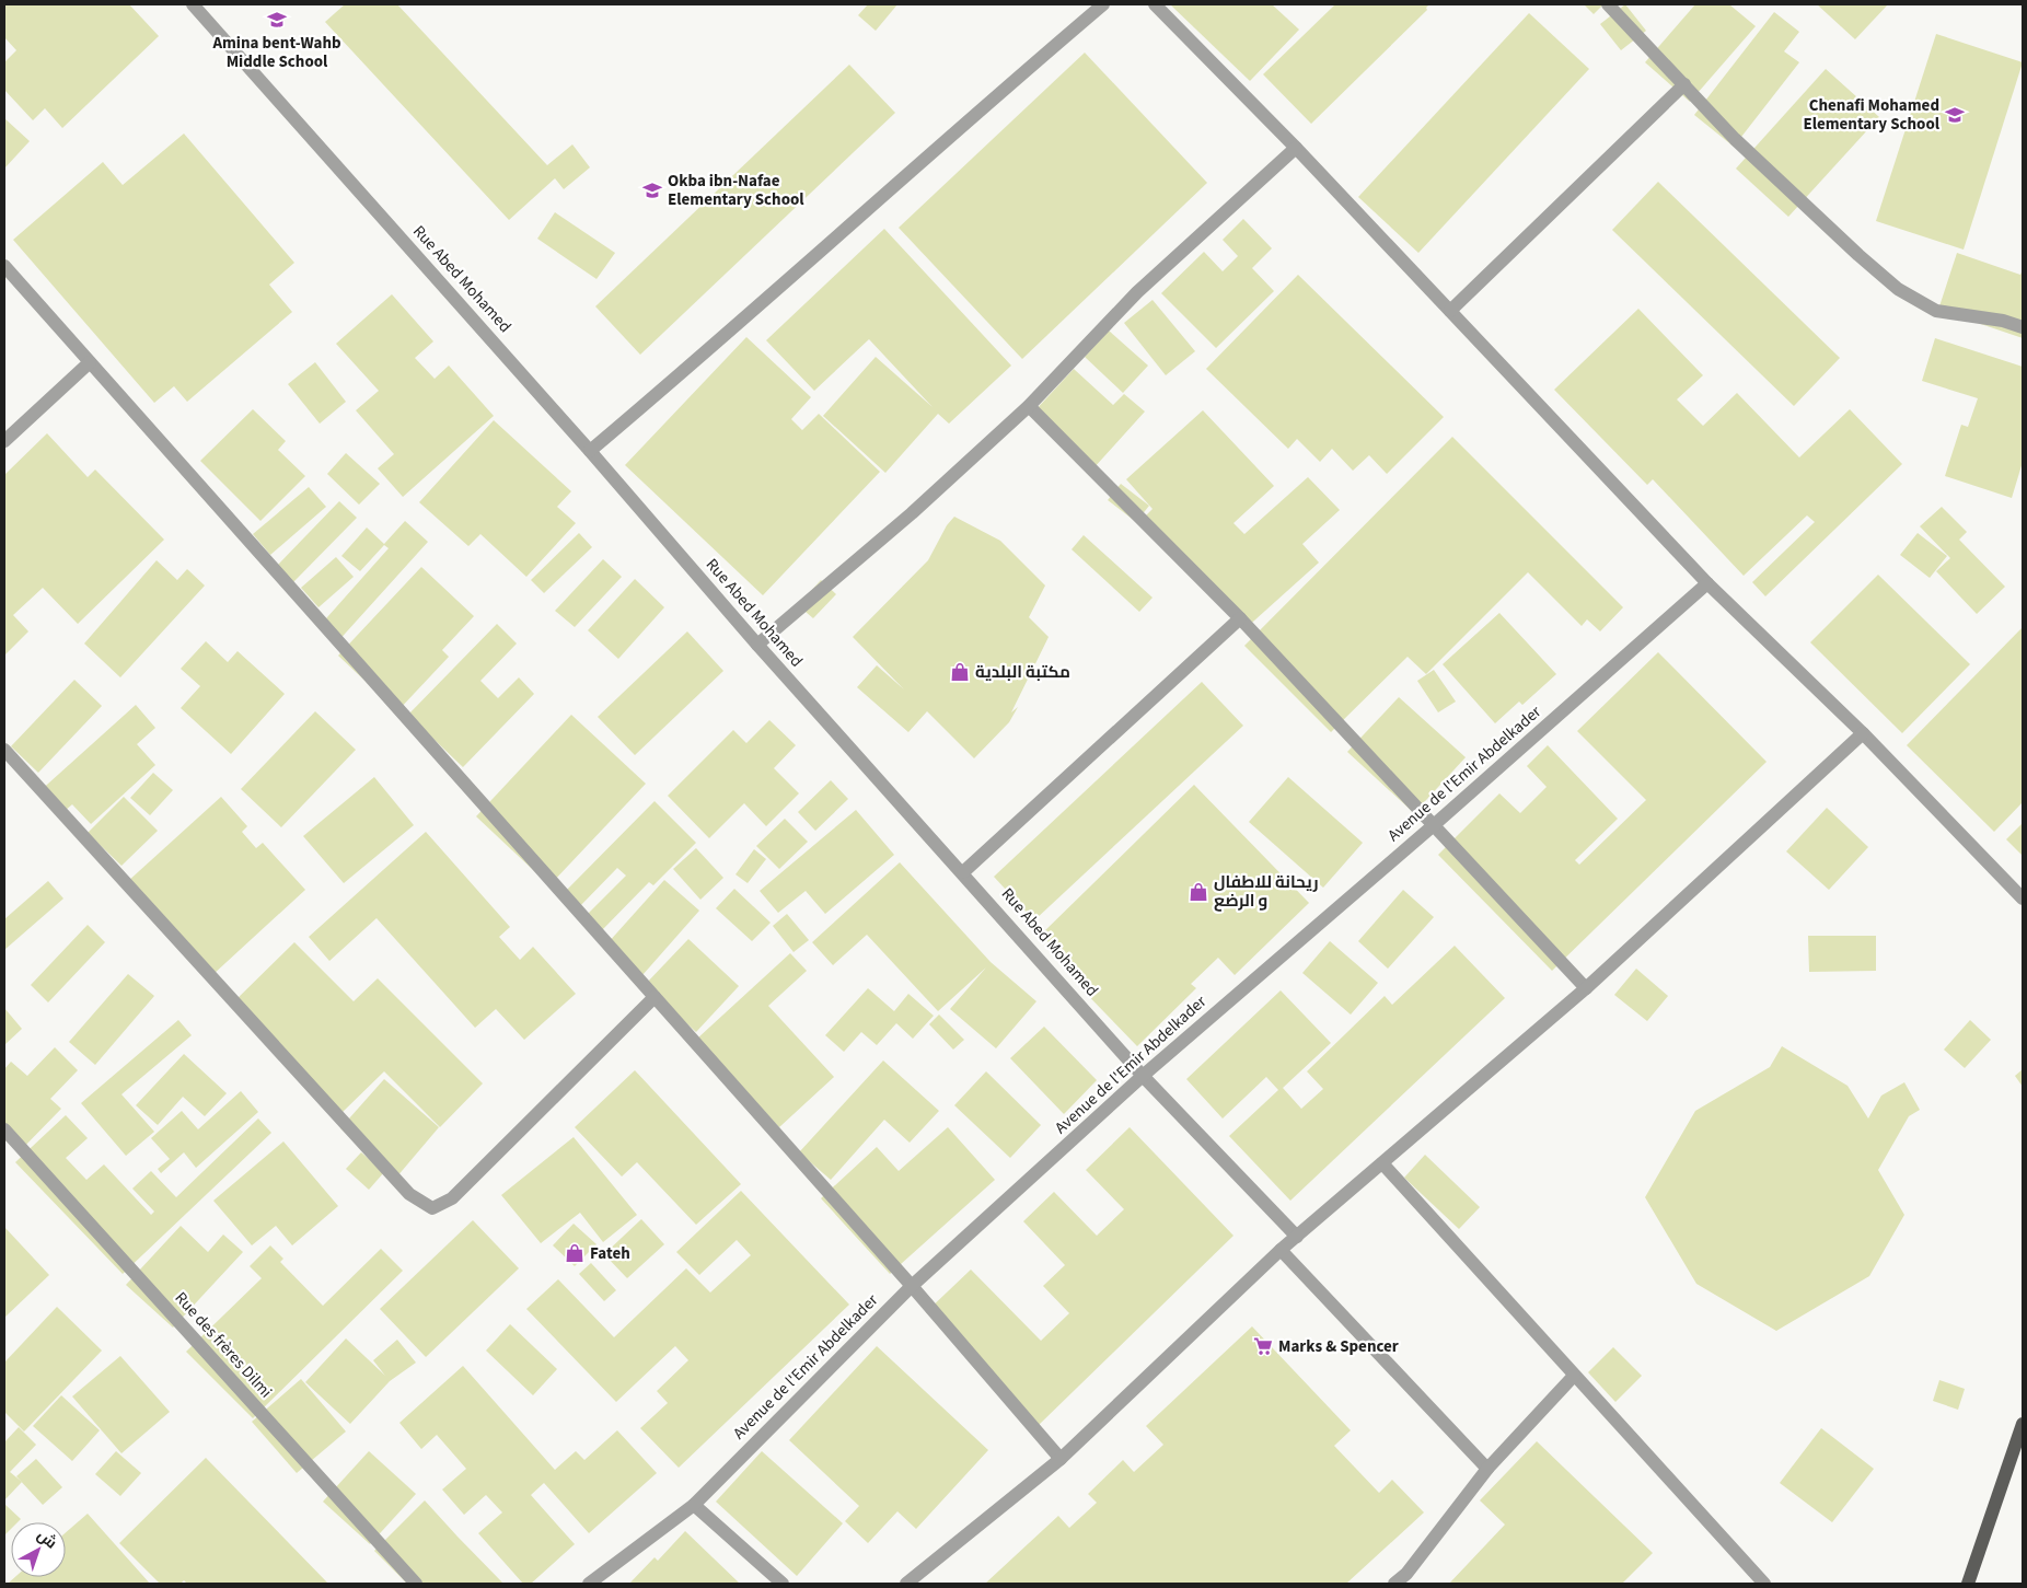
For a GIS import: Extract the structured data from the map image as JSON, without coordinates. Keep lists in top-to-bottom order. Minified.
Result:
{"streets":{"street":["Rue Abed Mohamed","Avenue de l'Emir Abdelkader","Rue des frères Dilmi"]},"crossings":[["Rue Abed Mohamed","Avenue de l'Emir Abdelkader"]],"places":{"school or university":["Amina bent-Wahb Middle School","Chenafi Mohamed Elementary School","Okba ibn-Nafae Elementary School"],"shop":["مكتبة البلدية","ريحانة للاطفال و الرضع","Fateh"],"supermarket":["Marks & Spencer"]},"north":"top right"}
